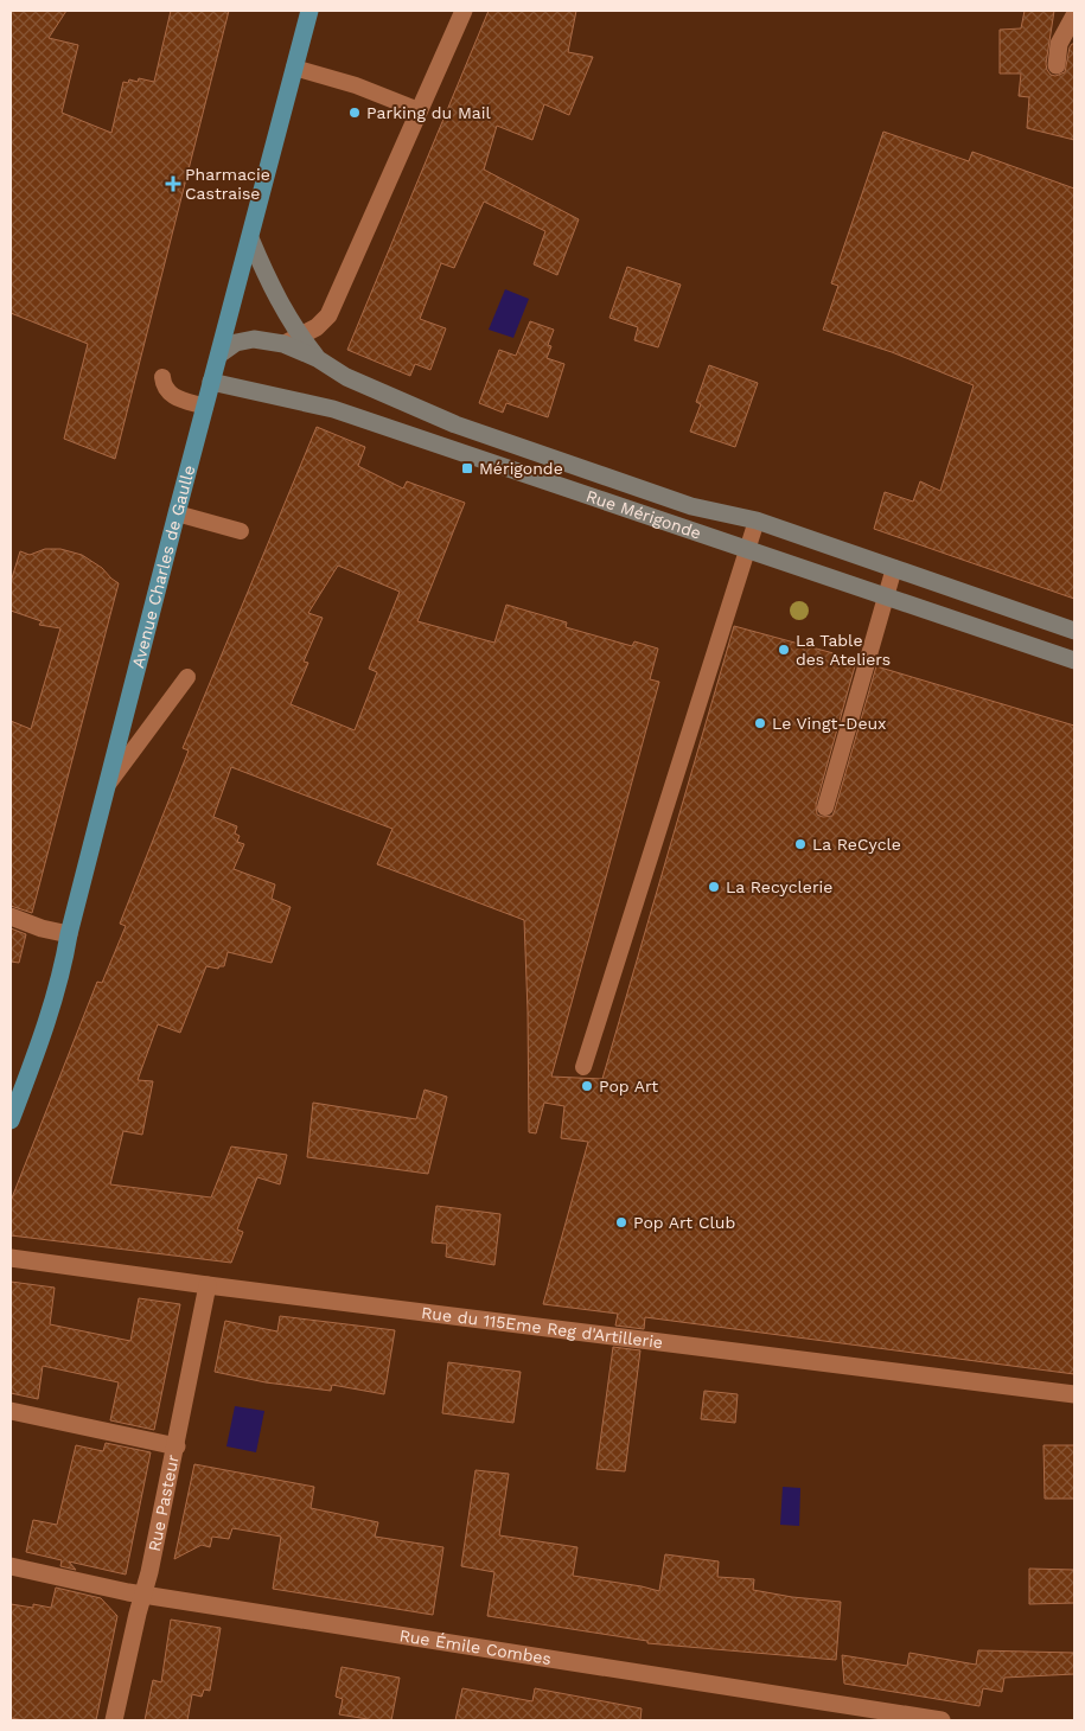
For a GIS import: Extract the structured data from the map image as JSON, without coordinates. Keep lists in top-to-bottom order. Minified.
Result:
{"streets":{"main road":["Avenue Charles de Gaulle"],"street":["Rue Mérigonde","Rue du 115Eme Reg d'Artillerie","Rue Pasteur","Rue Émile Combes"]},"crossings":[["Rue Mérigonde","Avenue Charles de Gaulle"],["Rue du 115Eme Reg d'Artillerie","Rue Pasteur"],["Rue Pasteur","Rue Émile Combes"]],"places":{"other":["Parking du Mail","La Table des Ateliers","Le Vingt-Deux","La ReCycle","La Recyclerie","Pop Art","Pop Art Club"],"health":["Pharmacie Castraise"],"transit":["Mérigonde"]}}
